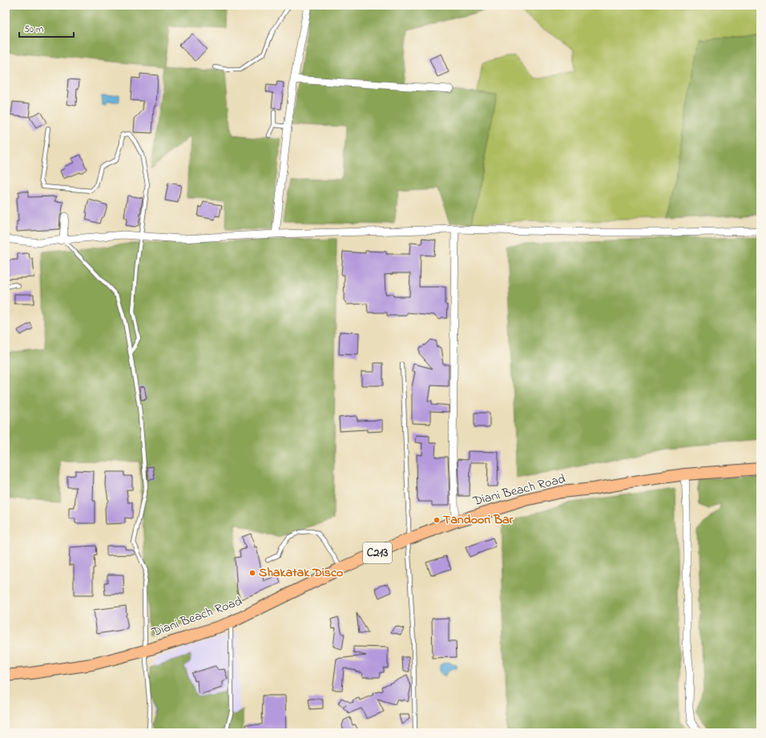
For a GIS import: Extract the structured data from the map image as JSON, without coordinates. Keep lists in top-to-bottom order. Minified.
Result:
{"streets":{"main road":["Diani Beach Road","C213"]},"places":["Tandoori Bar","Shakatak Disco"],"scale_bar":"50 m"}
